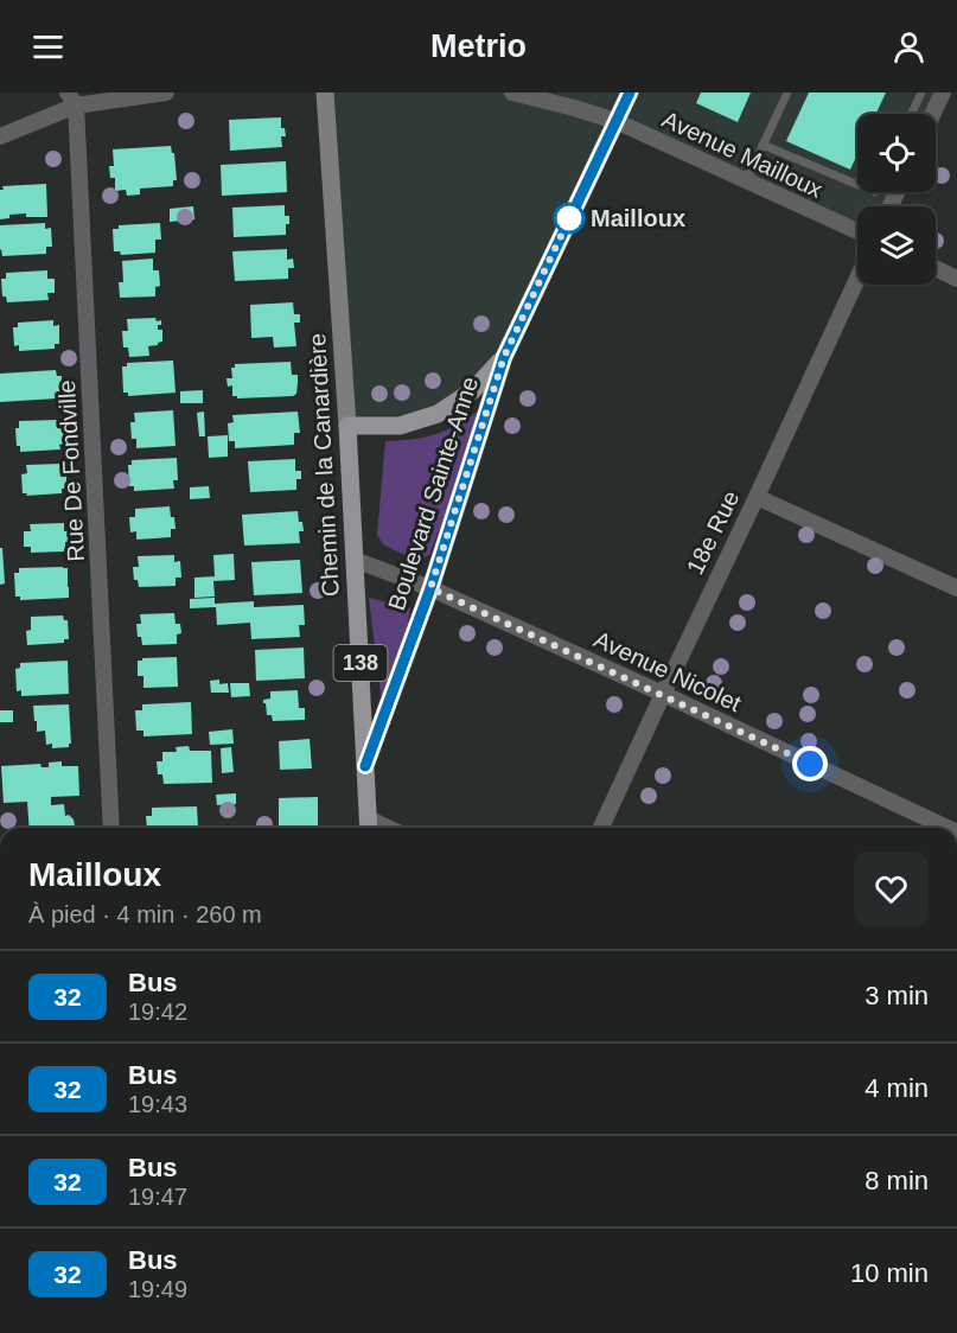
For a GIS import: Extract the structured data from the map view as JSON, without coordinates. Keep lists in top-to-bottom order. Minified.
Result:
{"streets":{"main road":["Chemin de la Canardière","Boulevard Sainte-Anne","138"],"street":["Avenue Mailloux","Rue De Fondville","18e Rue","Avenue Nicolet"]},"crossings":[["Avenue Mailloux","Boulevard Sainte-Anne"],["Chemin de la Canardière","Boulevard Sainte-Anne"],["Chemin de la Canardière","Avenue Nicolet"],["Boulevard Sainte-Anne","Avenue Nicolet"],["18e Rue","Avenue Nicolet"]],"places":["Mailloux"],"lines":["bus line 32"],"page":{"header":"Metrio","heading":["Mailloux","À pied · 4 min · 260 m"],"list":[{"mark":"32","name":"Bus","note":"19:42","value":"3 min"},{"mark":"32","name":"Bus","note":"19:43","value":"4 min"},{"mark":"32","name":"Bus","note":"19:47","value":"8 min"},{"mark":"32","name":"Bus","note":"19:49","value":"10 min"}]}}
